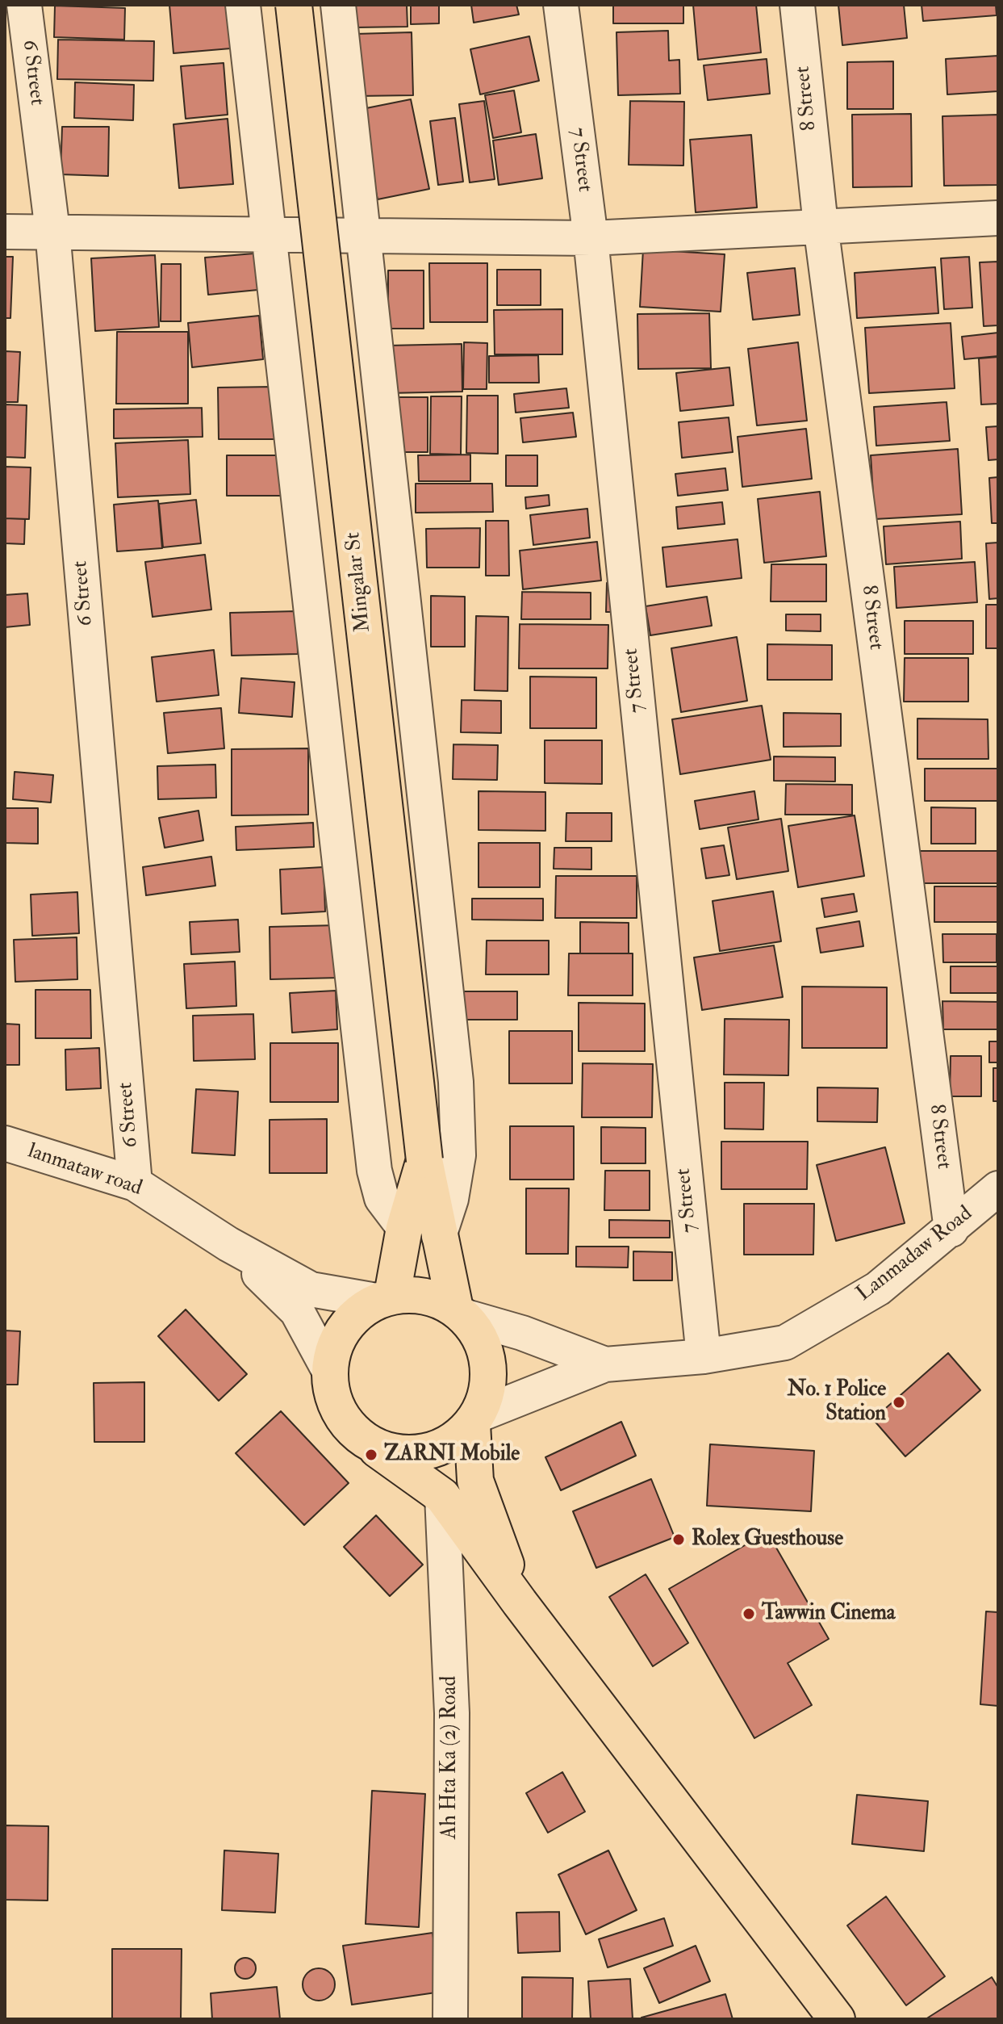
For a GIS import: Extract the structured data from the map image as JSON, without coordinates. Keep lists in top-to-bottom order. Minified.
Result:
{"streets":{"main road":["Mingalar St"],"street":["6 Street","8 Street","7 Street","lanmataw road","Lanmadaw Road","Ah Hta Ka (2) Road"]},"crossings":[["6 Street","lanmataw road"],["8 Street","Lanmadaw Road"],["7 Street","Lanmadaw Road"],["Mingalar St","Lanmadaw Road"]],"places":["No. 1 Police Station","ZARNI Mobile","Rolex Guesthouse","Tawwin Cinema"]}
